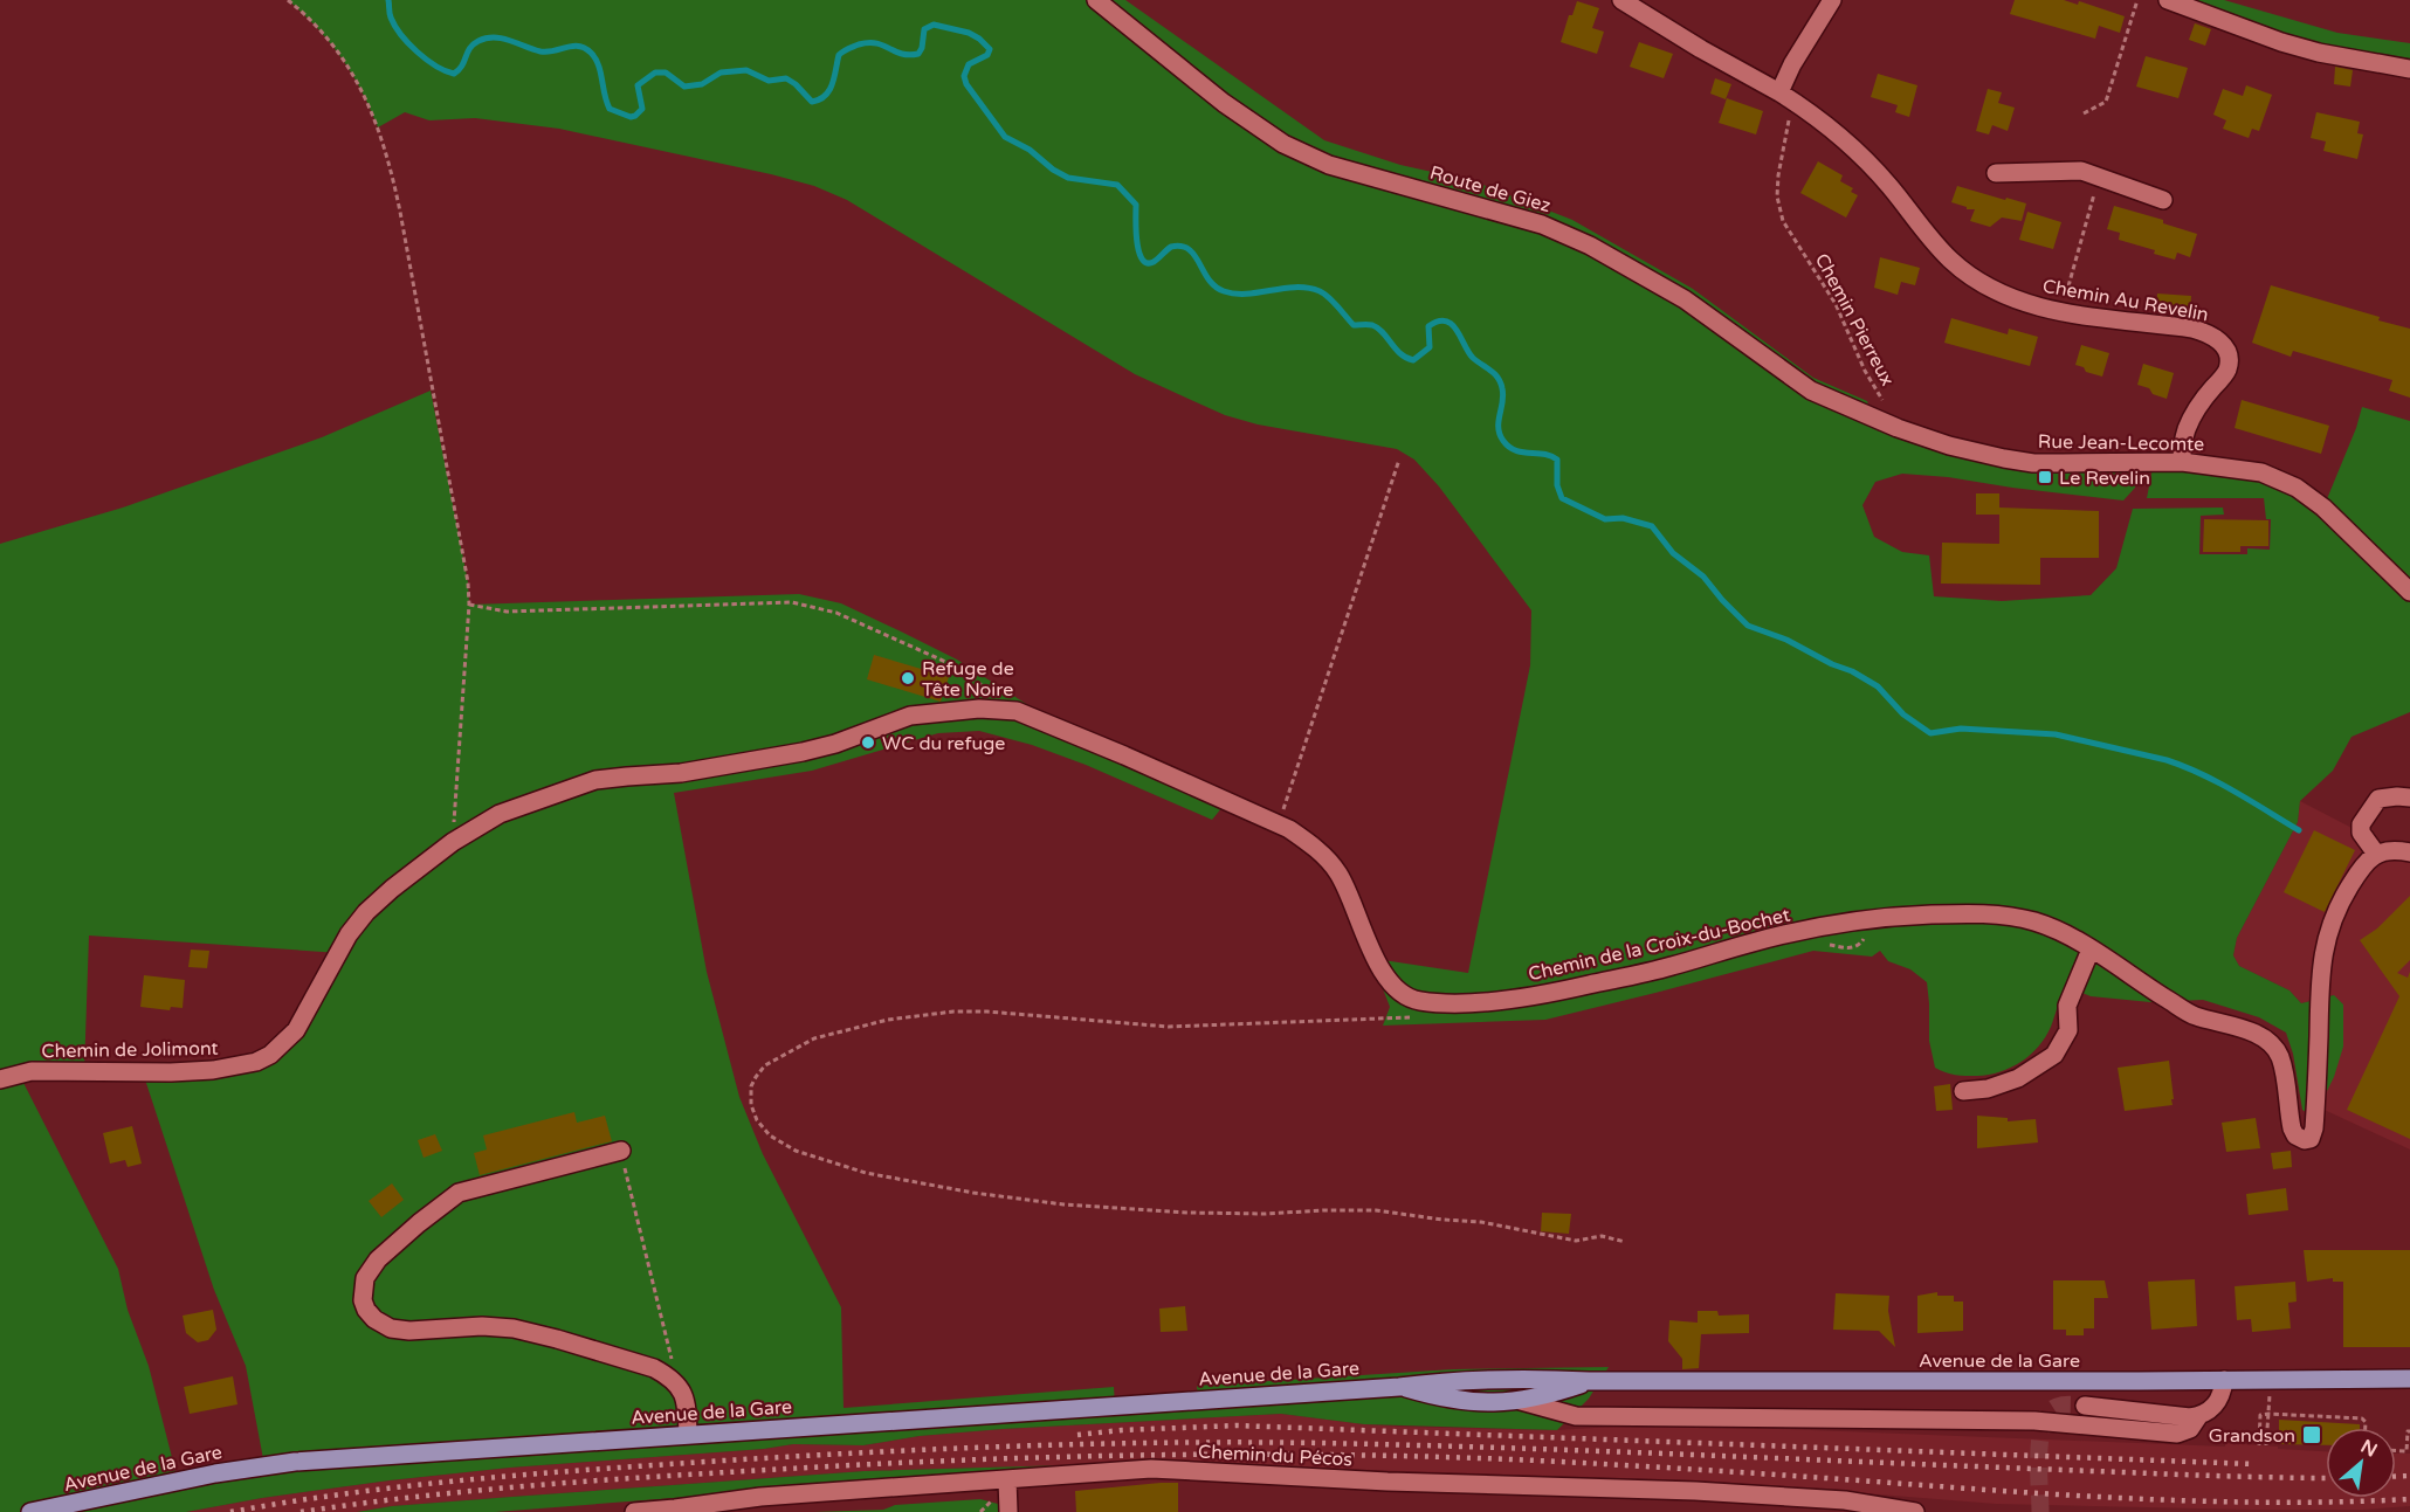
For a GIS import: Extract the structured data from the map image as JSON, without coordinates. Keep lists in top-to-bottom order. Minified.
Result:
{"streets":{"main road":["Avenue de la Gare"],"street":["Route de Giez","Chemin Au Revelin","Rue Jean-Lecomte","Chemin de la Croix-du-Bochet","Chemin de Jolimont","Chemin du Pécos"],"path":["Chemin Pierreux"]},"crossings":[["Route de Giez","Rue Jean-Lecomte"],["Chemin Au Revelin","Chemin Pierreux"],["Chemin Au Revelin","Rue Jean-Lecomte"],["Chemin Pierreux","Rue Jean-Lecomte"],["Chemin de la Croix-du-Bochet","Chemin de Jolimont"]],"places":{"transit":["Le Revelin","Grandson"],"other":["Refuge de Tête Noire","WC du refuge"]},"north":"top right"}
